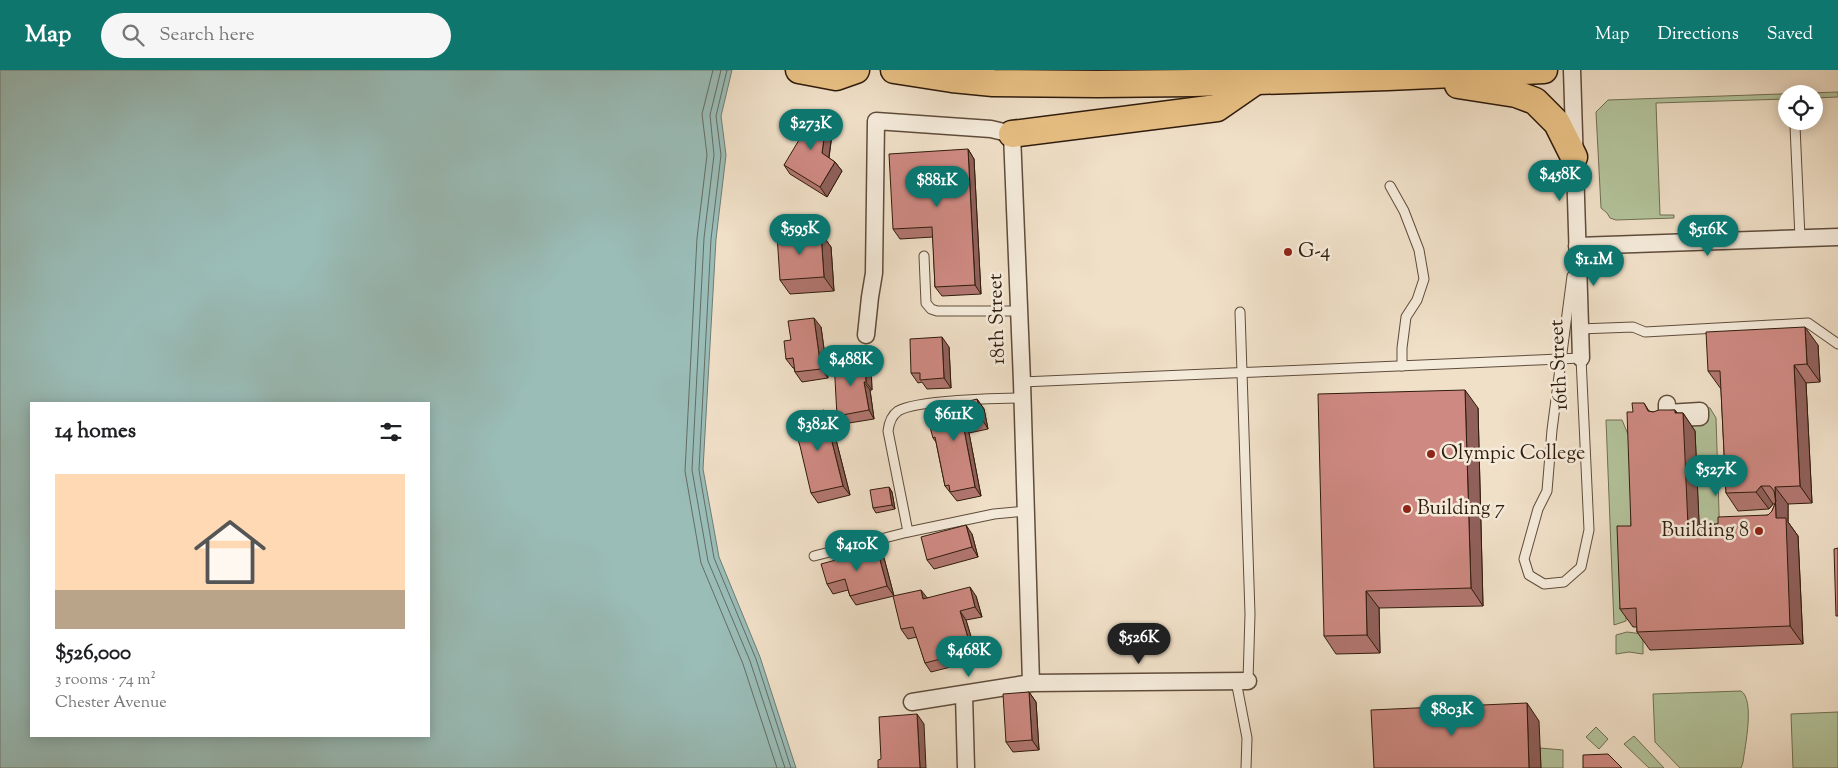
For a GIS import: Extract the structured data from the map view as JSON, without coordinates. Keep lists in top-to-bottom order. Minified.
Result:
{"streets":{"street":["18th Street","16th Street"]},"places":["G-4","Olympic College","Building 7","Building 8"],"page":{"header":"Map","search":"Search here","nav":["Map","Directions","Saved"],"price":["$273K","$458K","$881K","$595K","$516K","$1.1M","$488K","$611K","$382K","$527K","$410K","$526K","$468K","$803K"],"heading":"14 homes","list":[{"name":"$526,000","note":"3 rooms · 74 m² · Chester Avenue"}]}}
